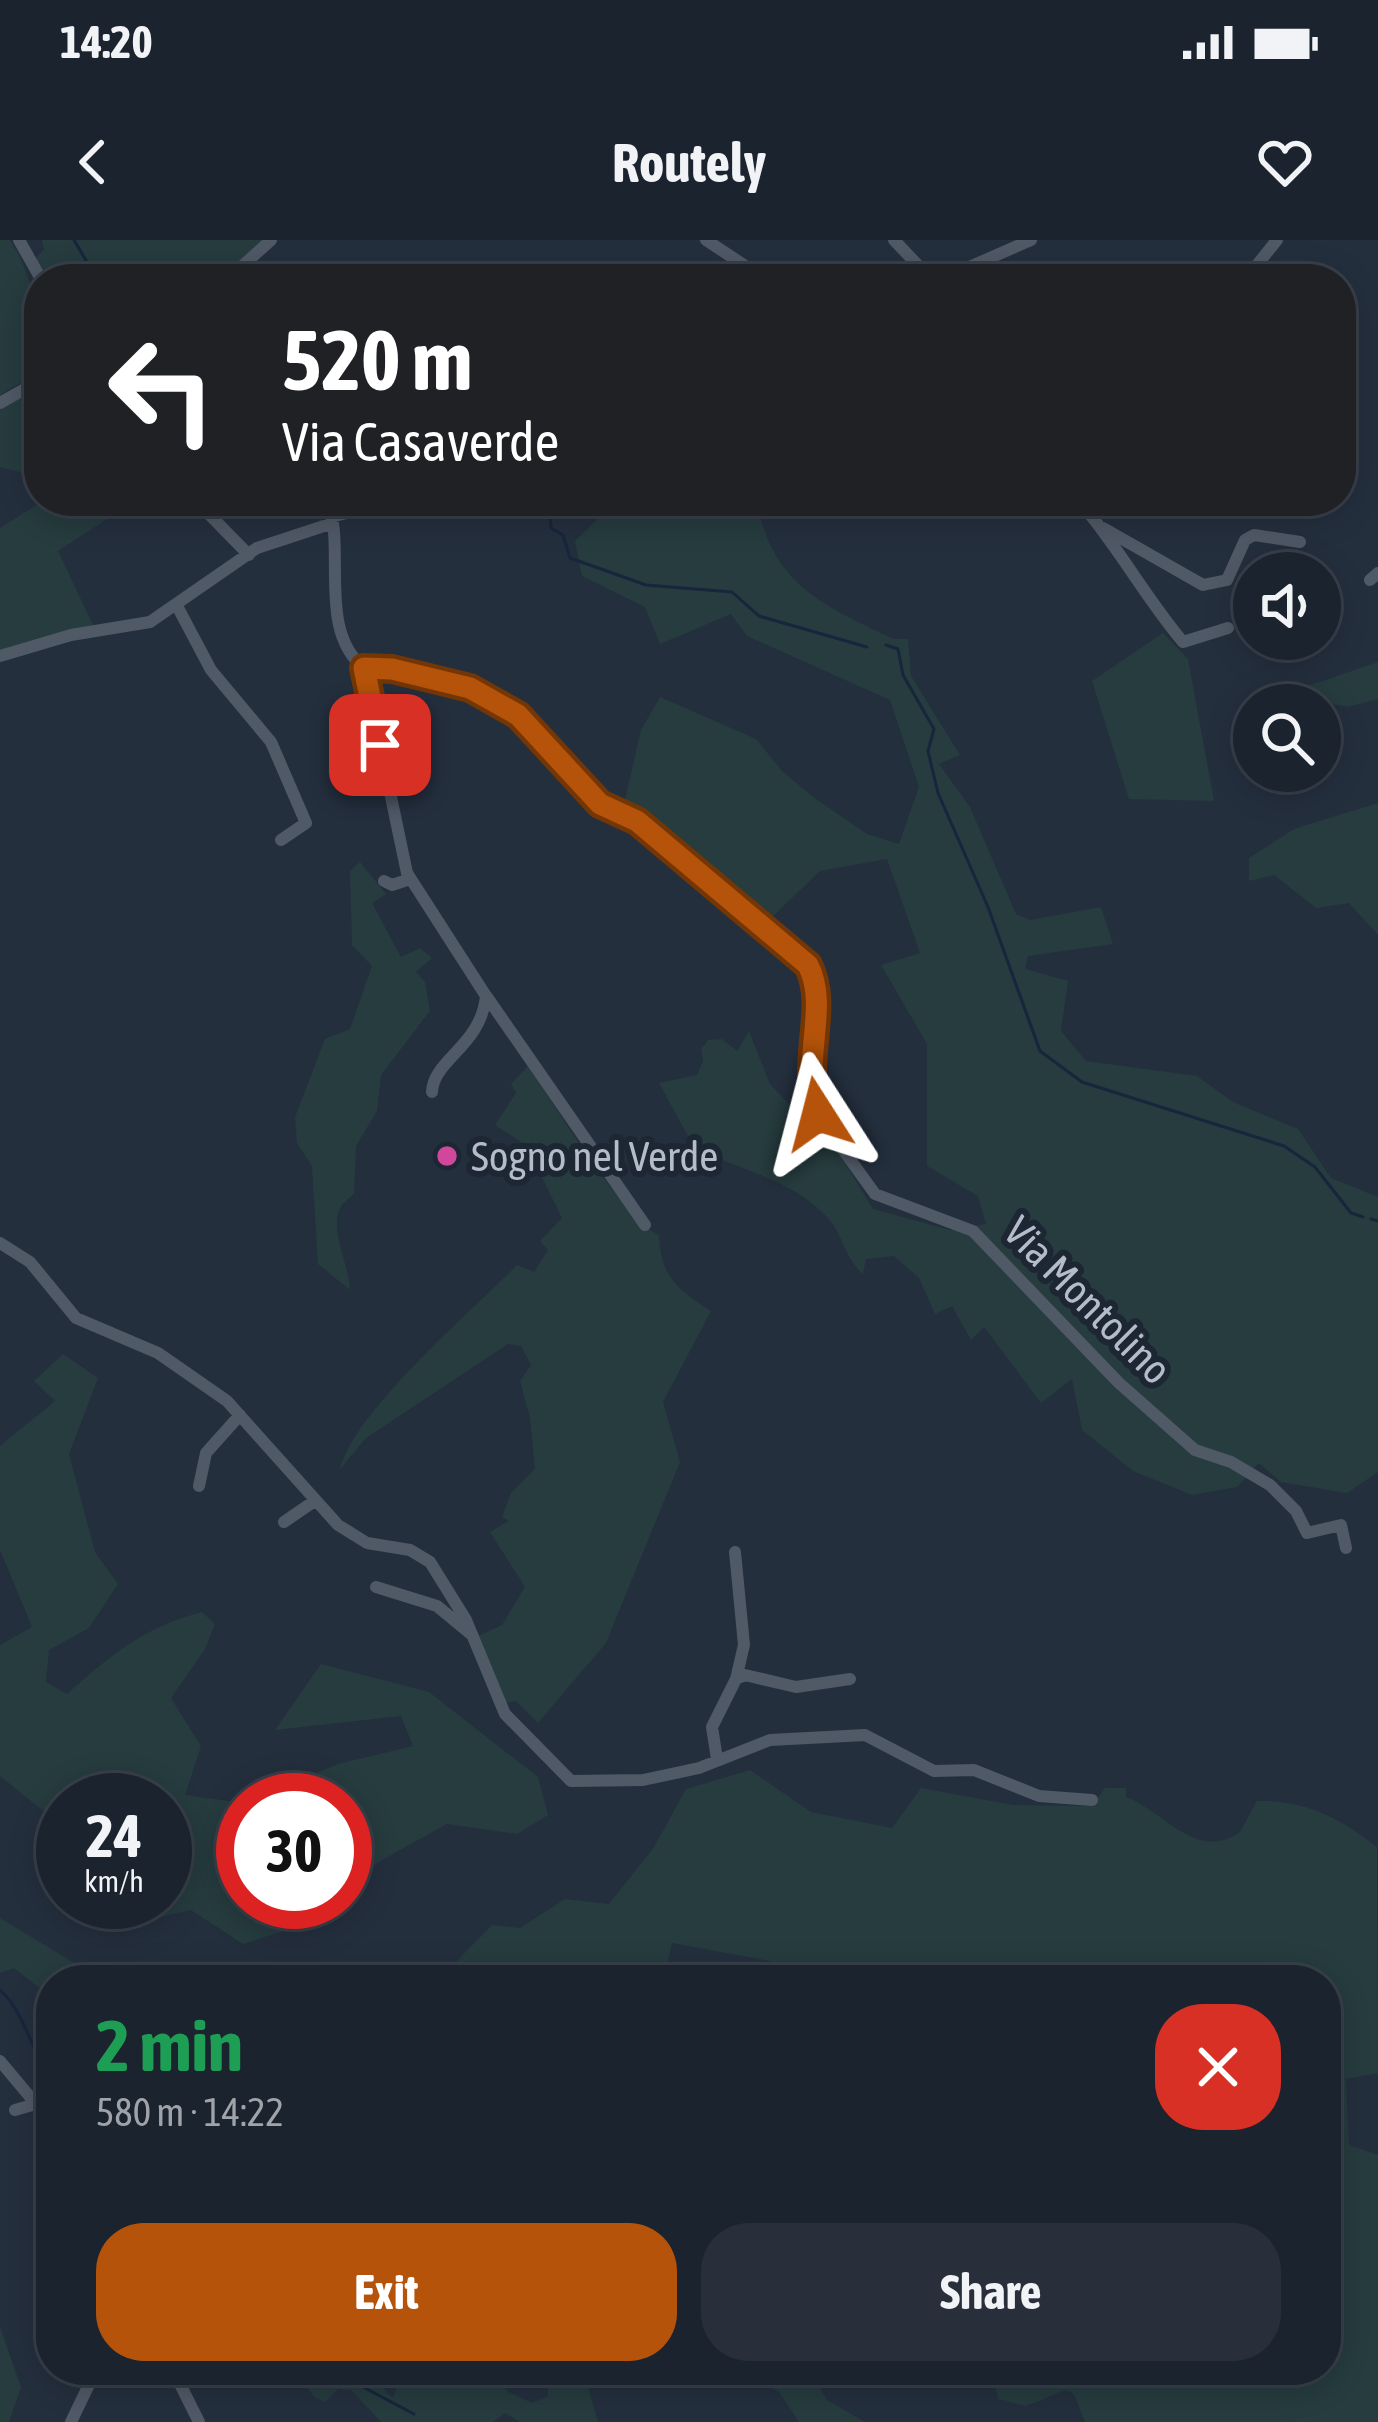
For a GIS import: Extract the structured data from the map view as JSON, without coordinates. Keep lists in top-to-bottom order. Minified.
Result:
{"streets":{"street":["Via Montolino"]},"places":["Sogno nel Verde"],"page":{"status":"14:20","header":"Routely","turn":["520 m","Via Casaverde"],"speed":"24 km/h","limit":"30","heading":["2 min","580 m · 14:22"],"buttons":["Exit","Share"]}}
